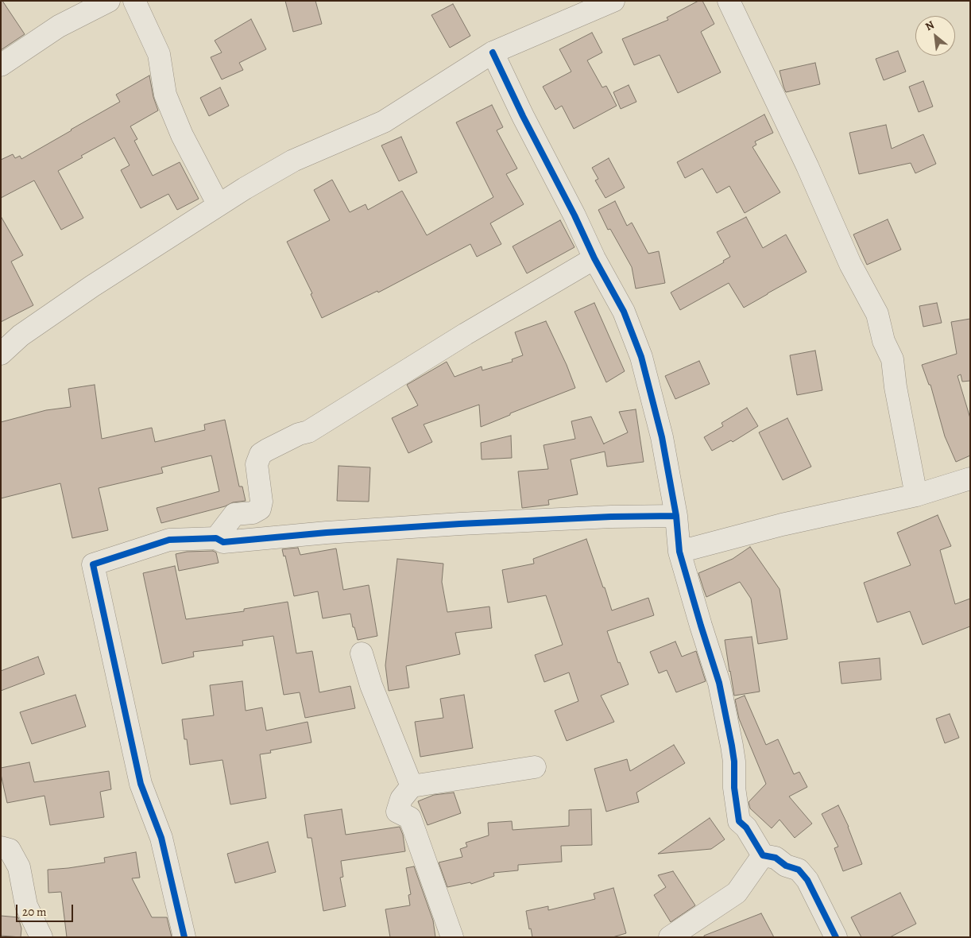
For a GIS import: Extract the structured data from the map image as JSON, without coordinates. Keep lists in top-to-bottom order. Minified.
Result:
{"scale_bar":"20 m","north":"top left"}
